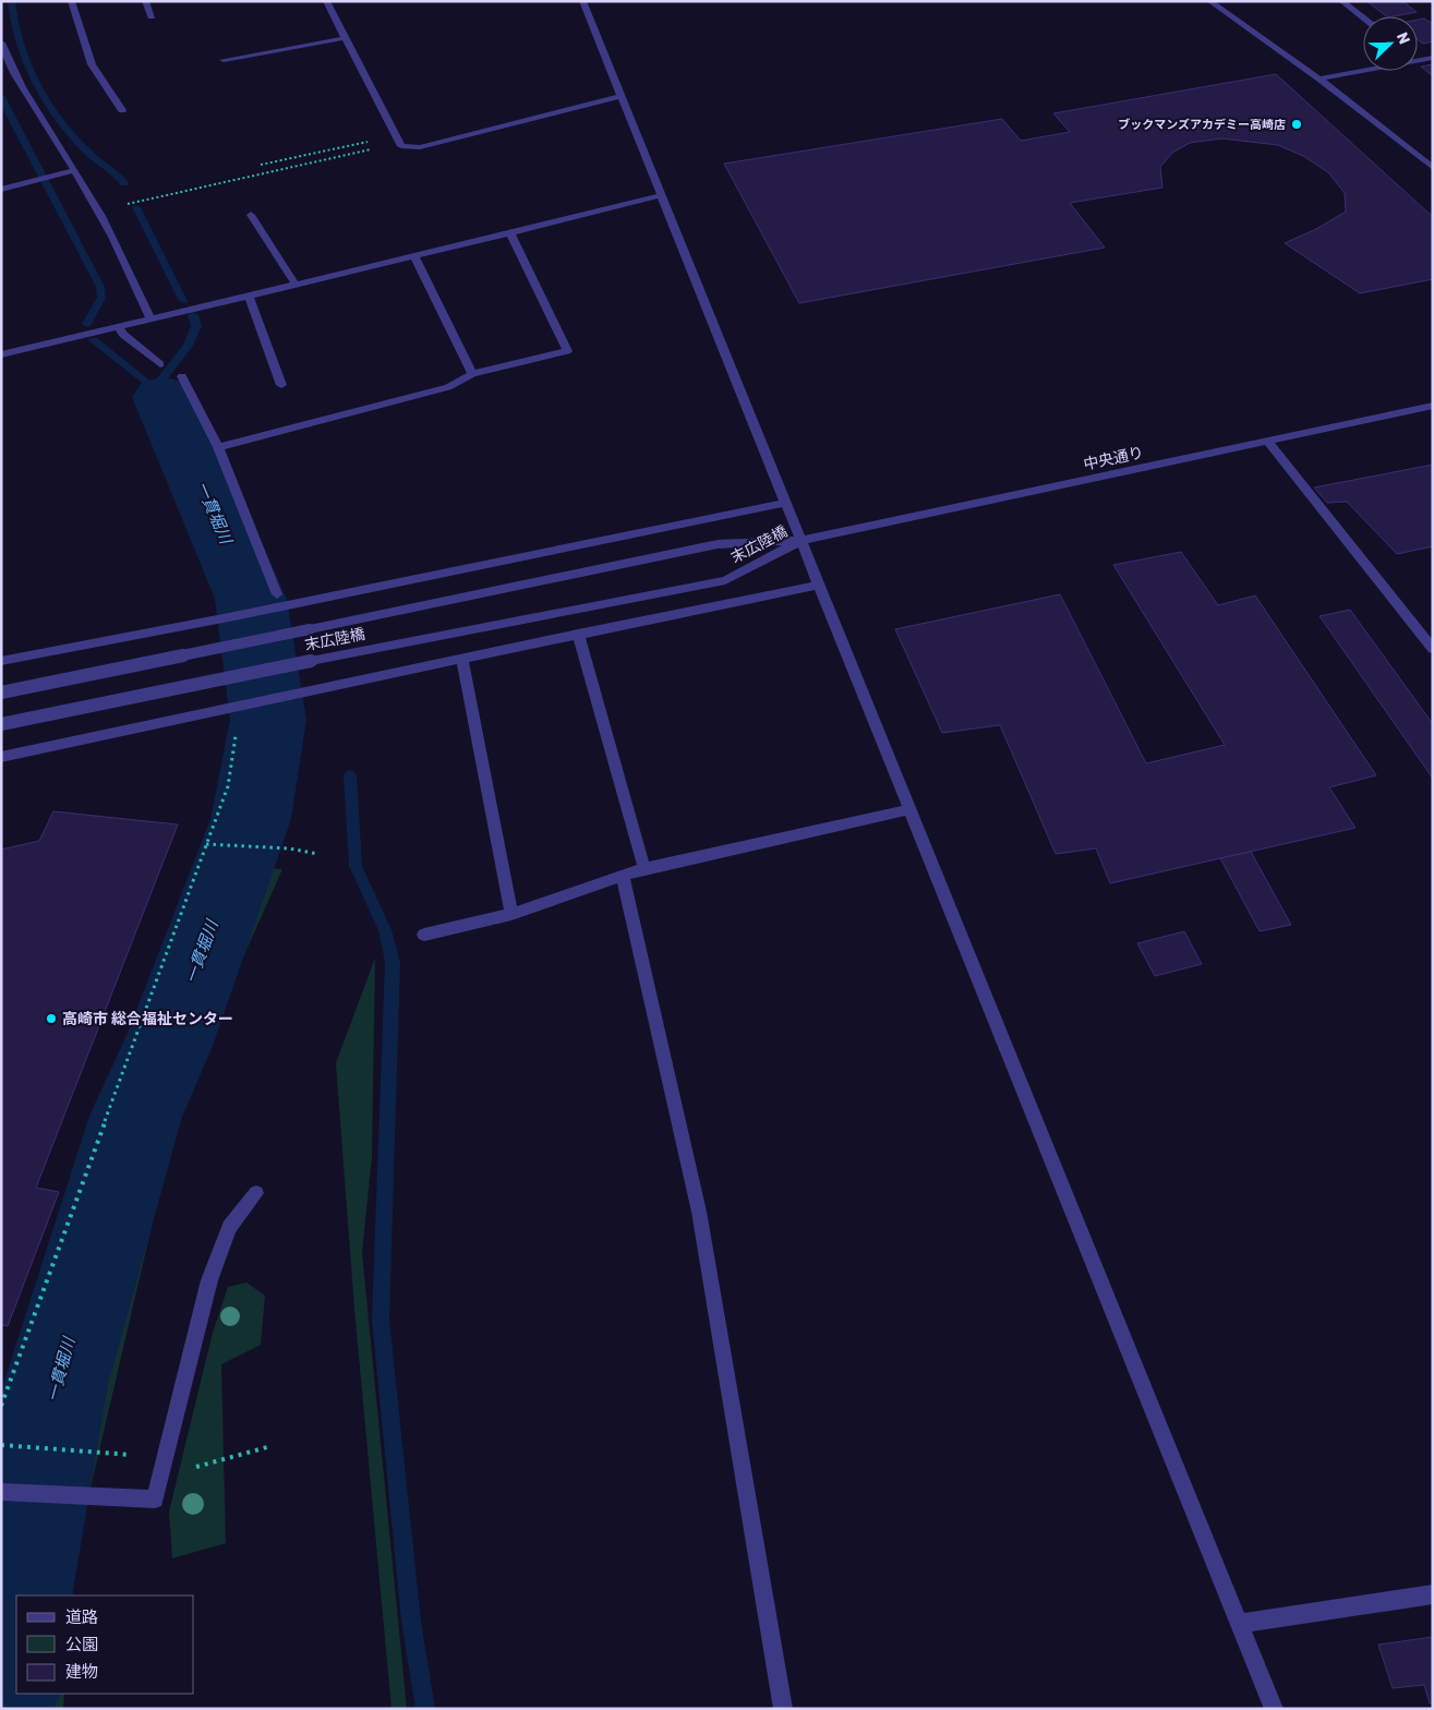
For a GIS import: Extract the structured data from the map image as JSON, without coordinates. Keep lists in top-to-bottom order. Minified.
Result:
{"streets":{"street":["中央通り","末広陸橋"]},"crossings":[["中央通り","末広陸橋"]],"water":["一貫堀川"],"places":["ブックマンズアカデミー高崎店","高崎市 総合福祉センター"],"legend":["道路","公園","建物"],"north":"top right"}
